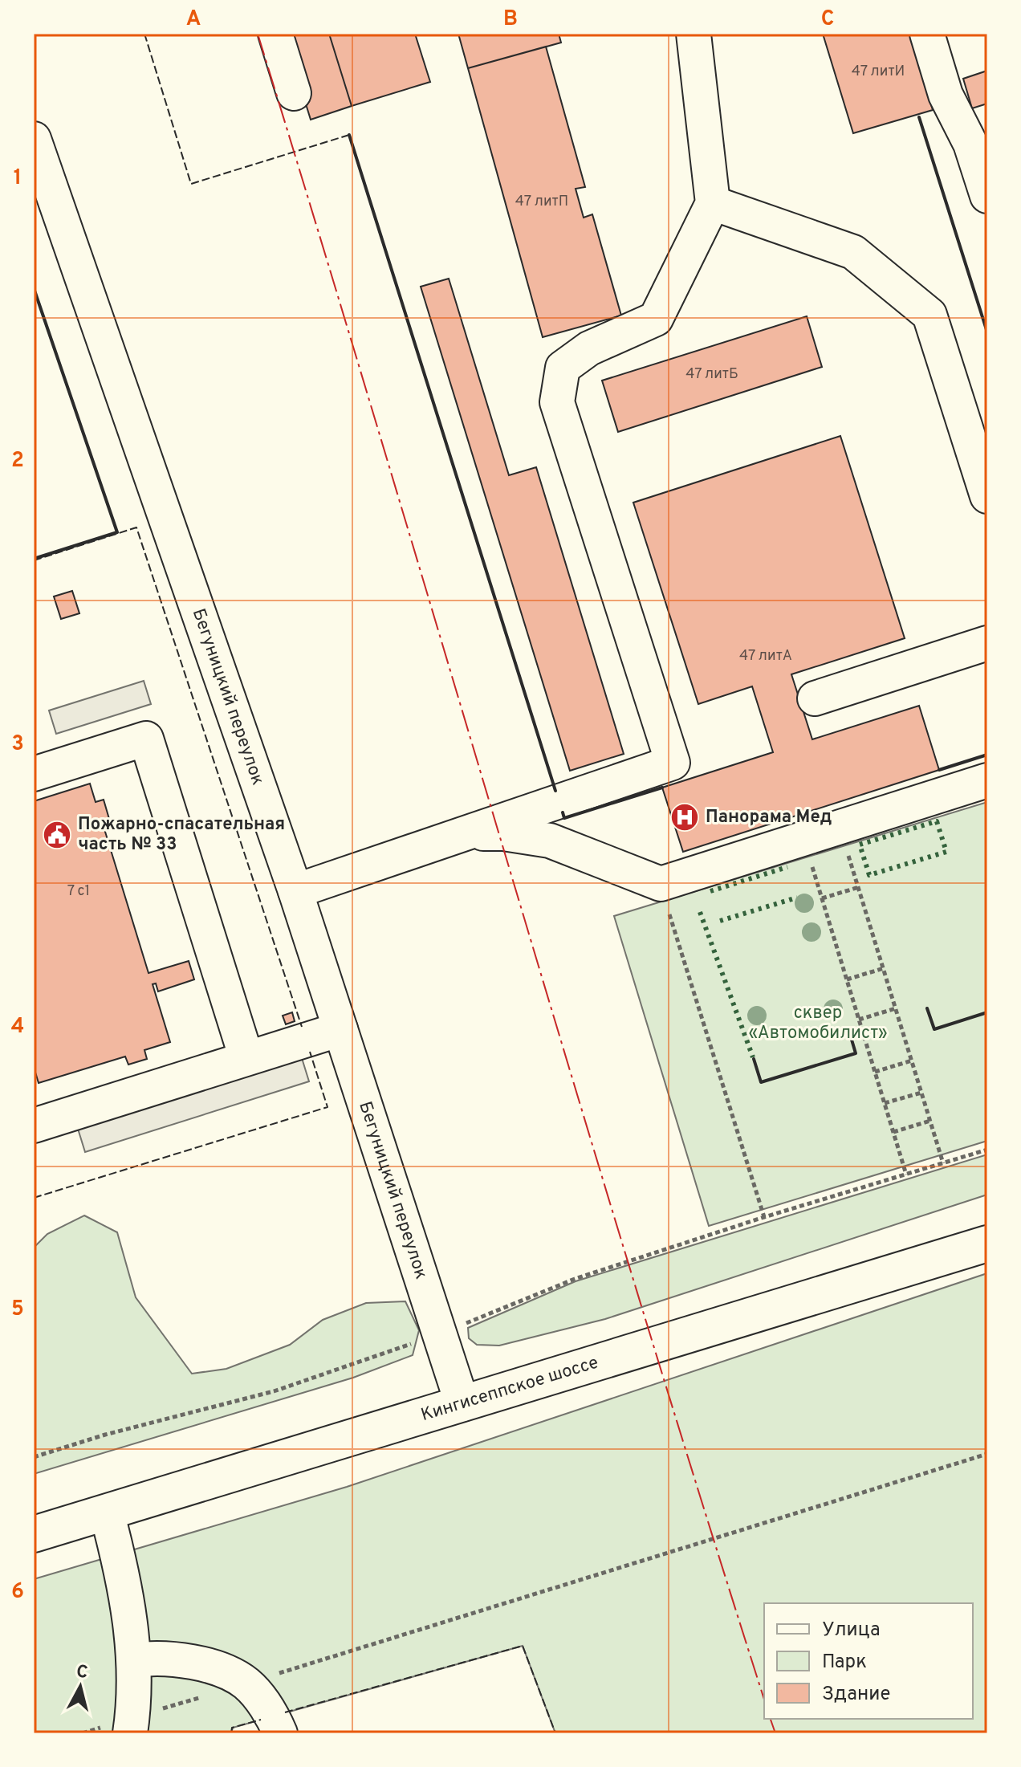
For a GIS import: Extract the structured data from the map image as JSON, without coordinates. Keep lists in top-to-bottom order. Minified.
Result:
{"streets":{"main road":["Кингисеппское шоссе"],"street":["Бегуницкий переулок"]},"crossings":[["Бегуницкий переулок","Кингисеппское шоссе"]],"parks":["сквер «Автомобилист»"],"places":{"hospital":["Панорама Мед"],"public building":["Пожарно-спасательная часть № 33"]},"house_numbers":["47 литИ","47 литП","47 литБ","47 литА","7 с1"],"legend":["Улица","Парк","Здание"],"north":"top","grid":{"columns":["A","B","C"],"rows":["1","2","3","4","5","6"]}}
